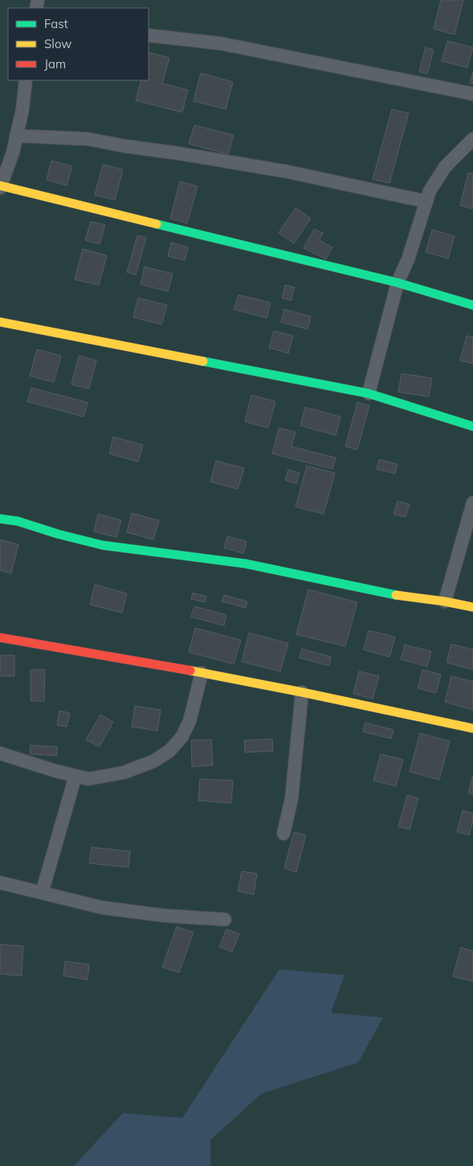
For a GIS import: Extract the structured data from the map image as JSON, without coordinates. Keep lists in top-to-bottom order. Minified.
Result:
{"legend":["Fast","Slow","Jam"]}
